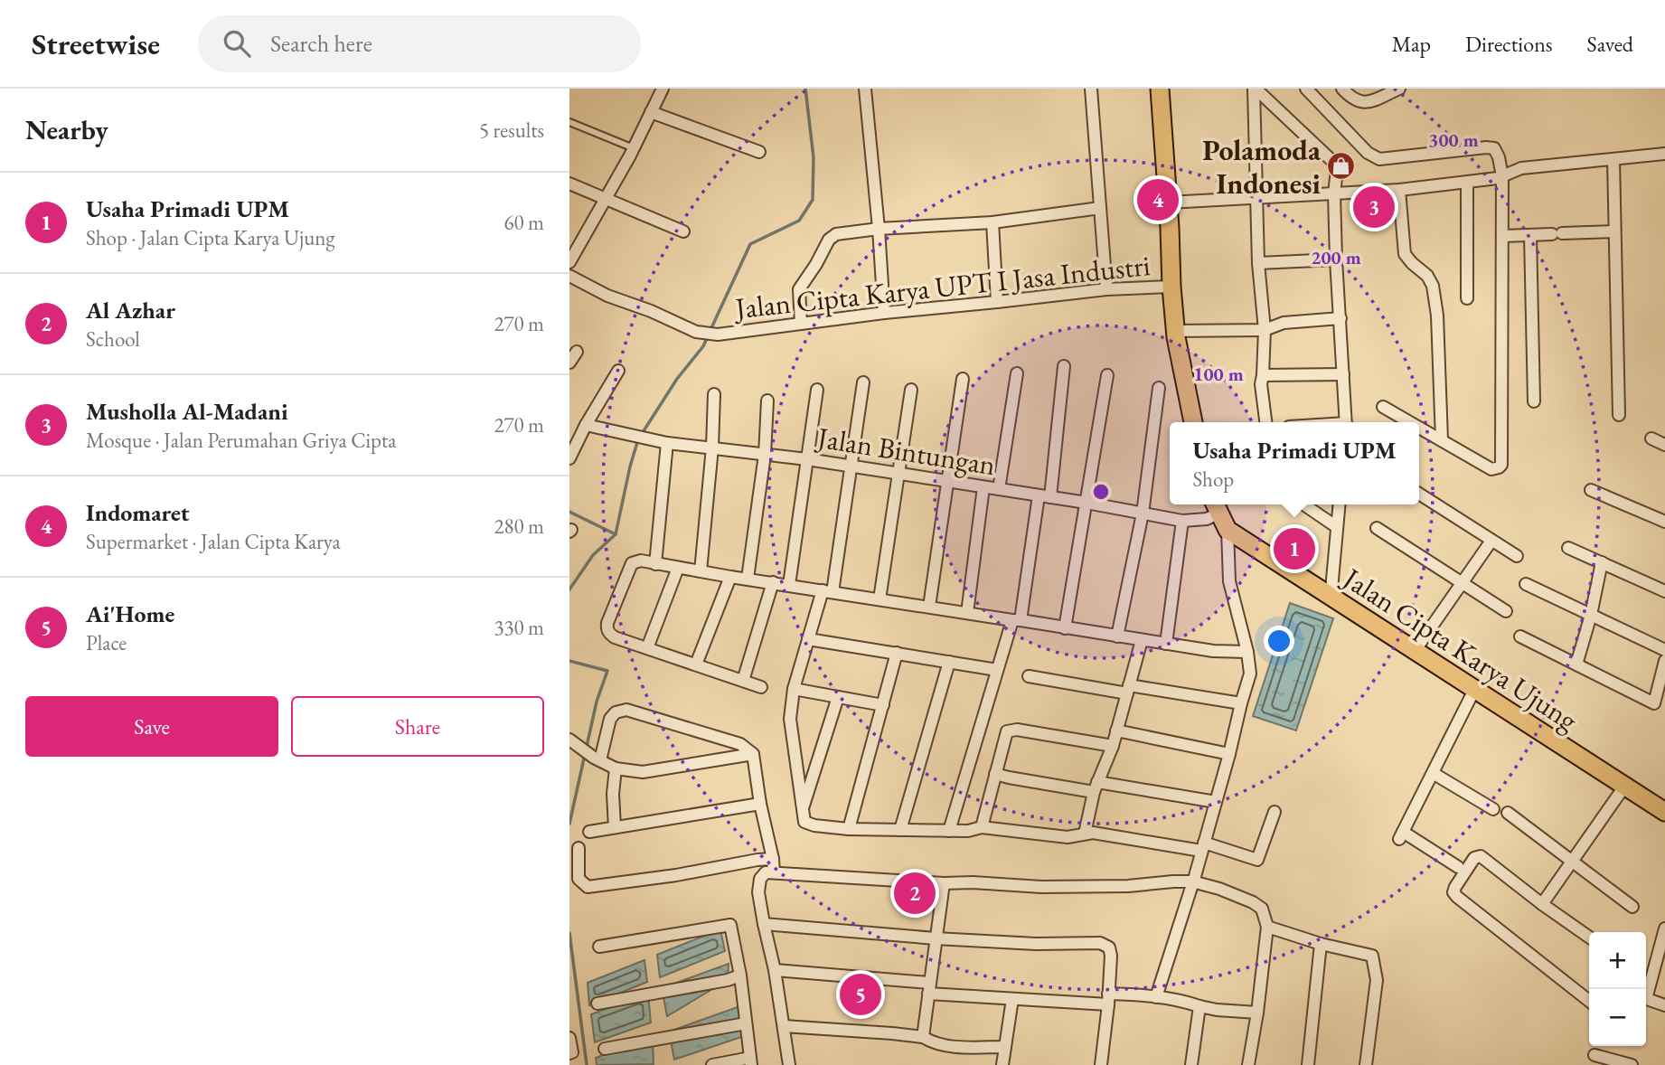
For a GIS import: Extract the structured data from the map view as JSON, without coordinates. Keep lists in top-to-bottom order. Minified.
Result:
{"streets":{"main road":["Jalan Cipta Karya Ujung"],"street":["Jalan Cipta Karya UPT I Jasa Industri","Jalan Bintungan"]},"places":{"shop":["Polamoda Indonesi"]},"page":{"header":"Streetwise","search":"Search here","nav":["Map","Directions","Saved"],"heading":["Nearby","5 results"],"list":[{"mark":"1","name":"Usaha Primadi UPM","note":"Shop · Jalan Cipta Karya Ujung","value":"60 m"},{"mark":"2","name":"Al Azhar","note":"School","value":"270 m"},{"mark":"3","name":"Musholla Al-Madani","note":"Mosque · Jalan Perumahan Griya Cipta","value":"270 m"},{"mark":"4","name":"Indomaret","note":"Supermarket · Jalan Cipta Karya","value":"280 m"},{"mark":"5","name":"Ai'Home","note":"Place","value":"330 m"}],"pins":["4","3","1","2","5"],"popup":["Usaha Primadi UPM","Shop"],"buttons":["Save","Share"],"map_buttons":["+","−"]},"rings":["300 m","200 m","100 m"]}
